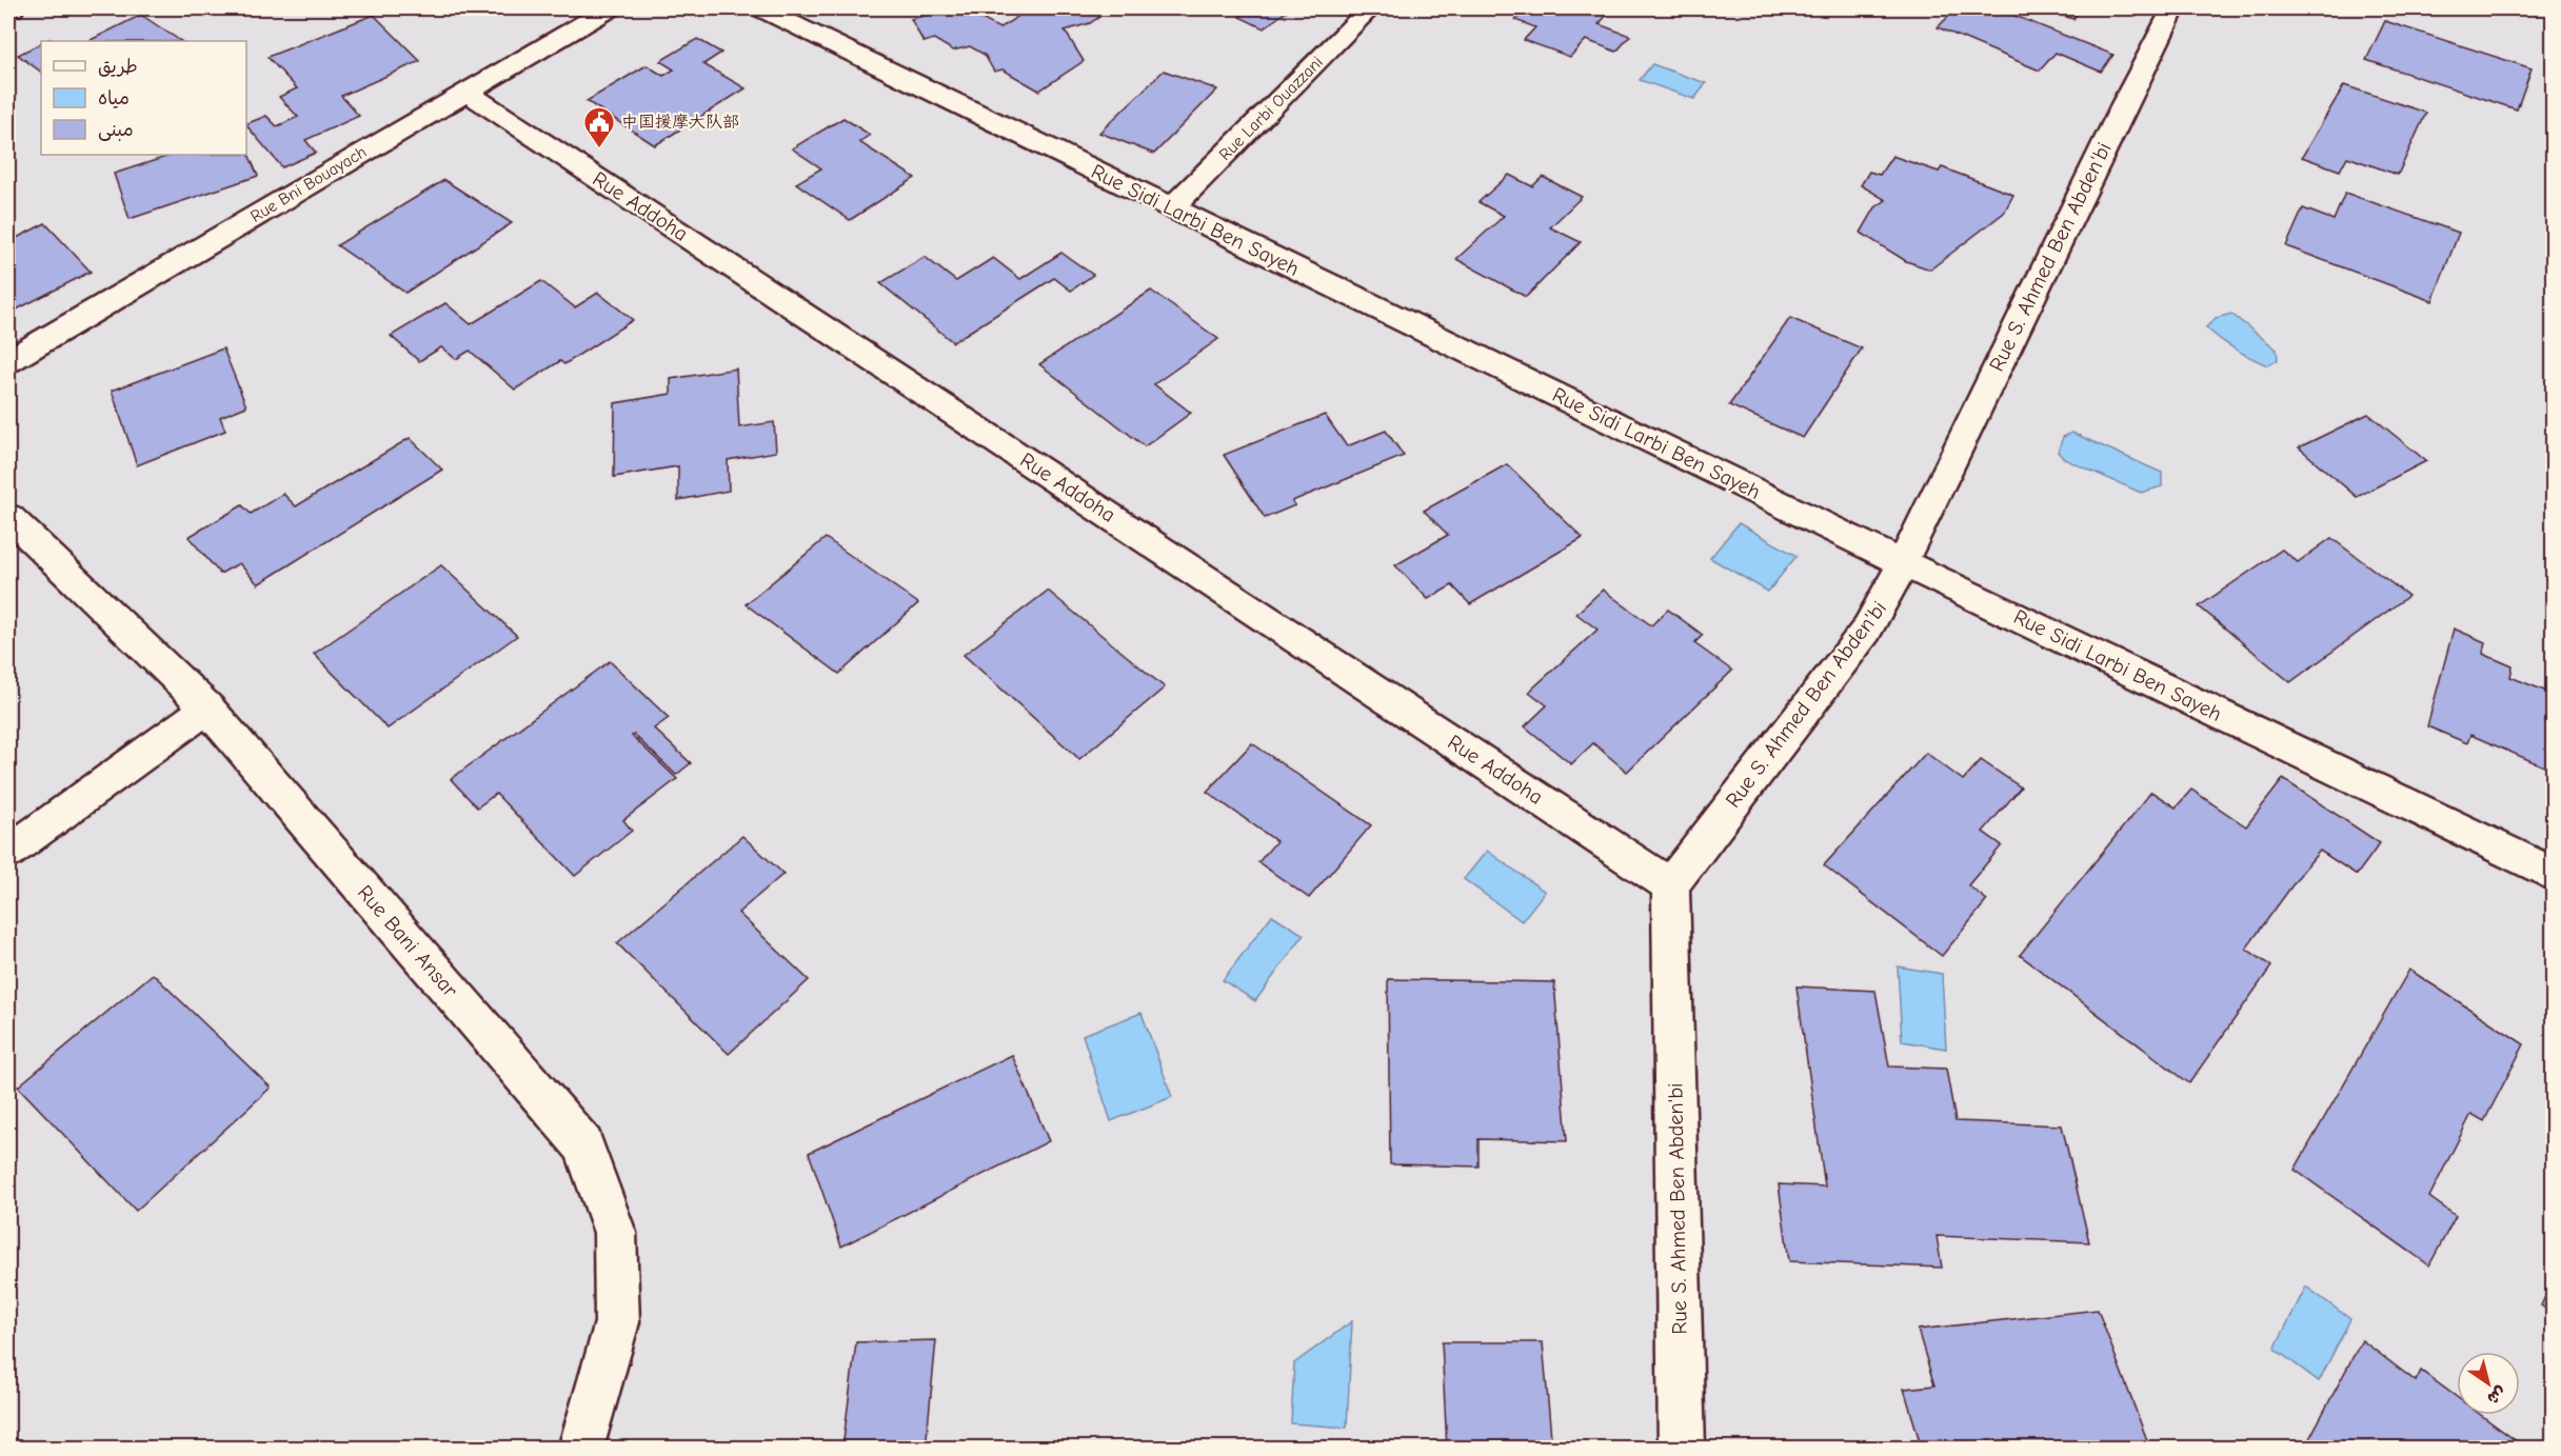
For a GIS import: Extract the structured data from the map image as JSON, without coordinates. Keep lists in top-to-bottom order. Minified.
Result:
{"streets":{"street":["Rue Larbi Ouazzani","Rue Bni Bouayach","Rue Addoha","Rue Sidi Larbi Ben Sayeh","Rue S. Ahmed Ben Abden'bi","Rue Bani Ansar"]},"crossings":[["Rue Larbi Ouazzani","Rue Sidi Larbi Ben Sayeh"],["Rue Bni Bouayach","Rue Addoha"],["Rue Addoha","Rue S. Ahmed Ben Abden'bi"],["Rue Sidi Larbi Ben Sayeh","Rue S. Ahmed Ben Abden'bi"]],"places":{"public building":["中国援摩大队部"]},"legend":["طريق","مياه","مبنى"],"north":"bottom right"}
